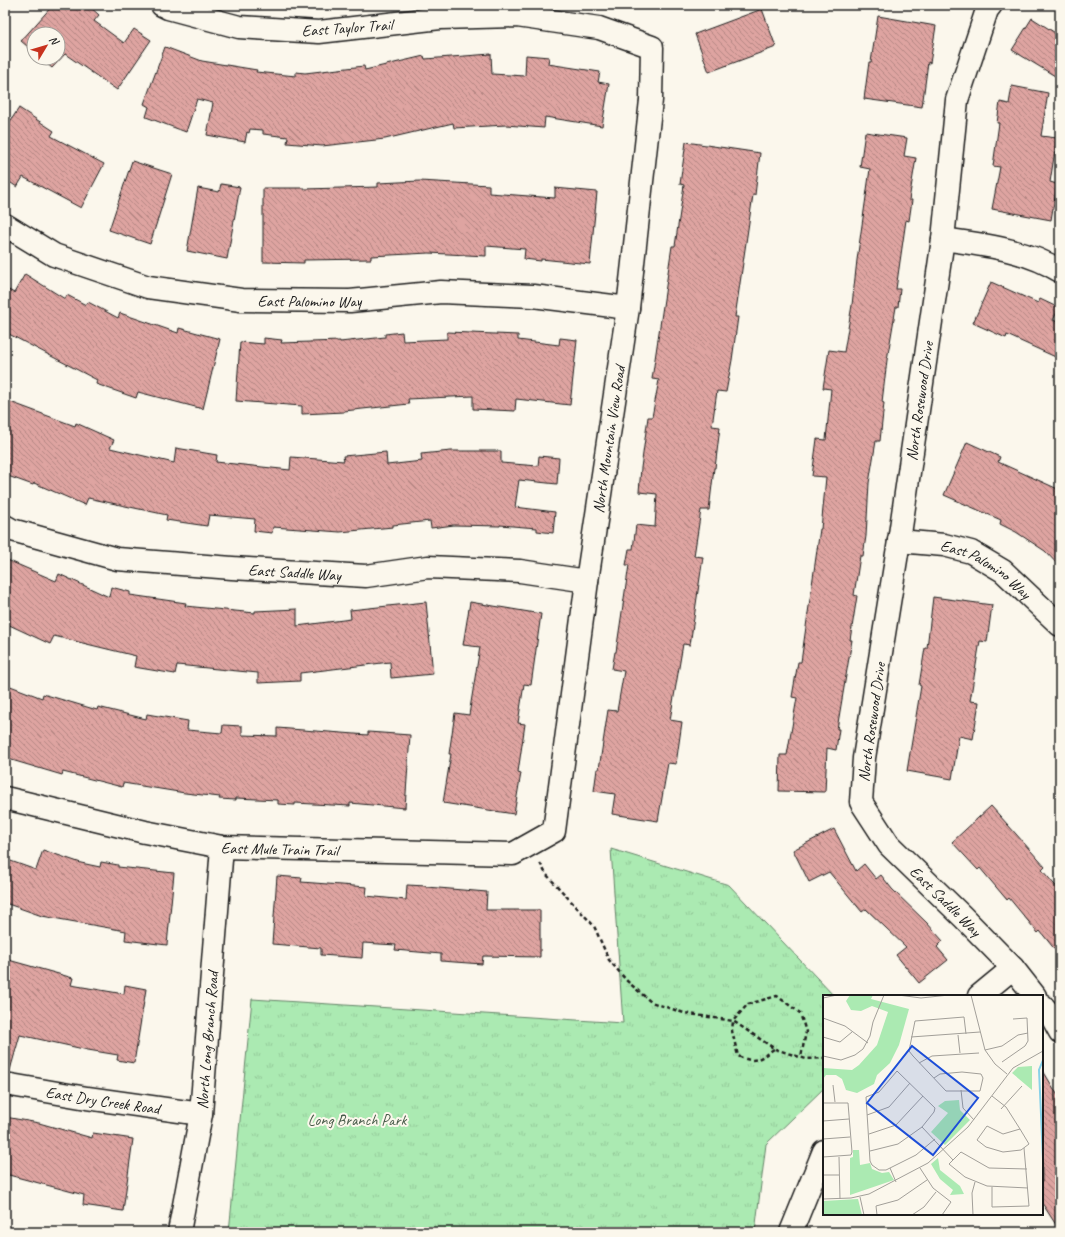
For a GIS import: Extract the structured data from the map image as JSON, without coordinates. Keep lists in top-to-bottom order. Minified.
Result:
{"streets":{"street":["East Taylor Trail","East Palomino Way","North Rosewood Drive","North Mountain View Road","East Saddle Way","East Mule Train Trail","North Long Branch Road","East Dry Creek Road"]},"crossings":[["East Taylor Trail","North Mountain View Road"],["East Palomino Way","North Rosewood Drive"],["East Palomino Way","North Mountain View Road"],["North Rosewood Drive","East Saddle Way"],["North Mountain View Road","East Saddle Way"],["North Mountain View Road","East Mule Train Trail"],["East Mule Train Trail","North Long Branch Road"],["North Long Branch Road","East Dry Creek Road"]],"parks":["Long Branch Park"],"north":"top right"}
